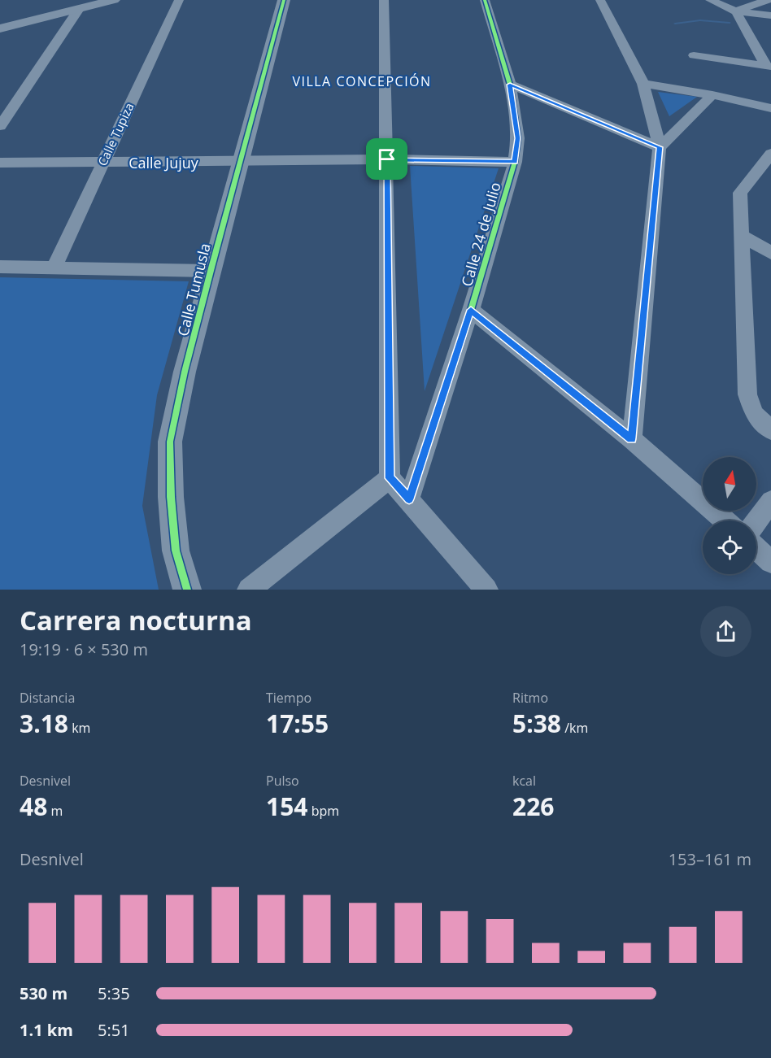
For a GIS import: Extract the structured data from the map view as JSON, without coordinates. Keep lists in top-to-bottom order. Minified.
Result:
{"streets":{"street":["Calle Tupiza","Calle Jujuy","Calle 24 de Julio","Calle Tumusla"]},"crossings":[["Calle Tupiza","Calle Jujuy"],["Calle Jujuy","Calle 24 de Julio"],["Calle Jujuy","Calle Tumusla"]],"districts":["VILLA CONCEPCIÓN"],"north":"top","page":{"heading":["Carrera nocturna","19:19 · 6 × 530 m"],"stats":[["Distancia","3.18 km"],["Tiempo","17:55"],["Ritmo","5:38 /km"],["Desnivel","48 m"],["Pulso","154 bpm"],["kcal","226"]],"chart":["Desnivel","153–161 m"],"list":[{"name":"530 m","note":"5:35"},{"name":"1.1 km","note":"5:51"}]}}
